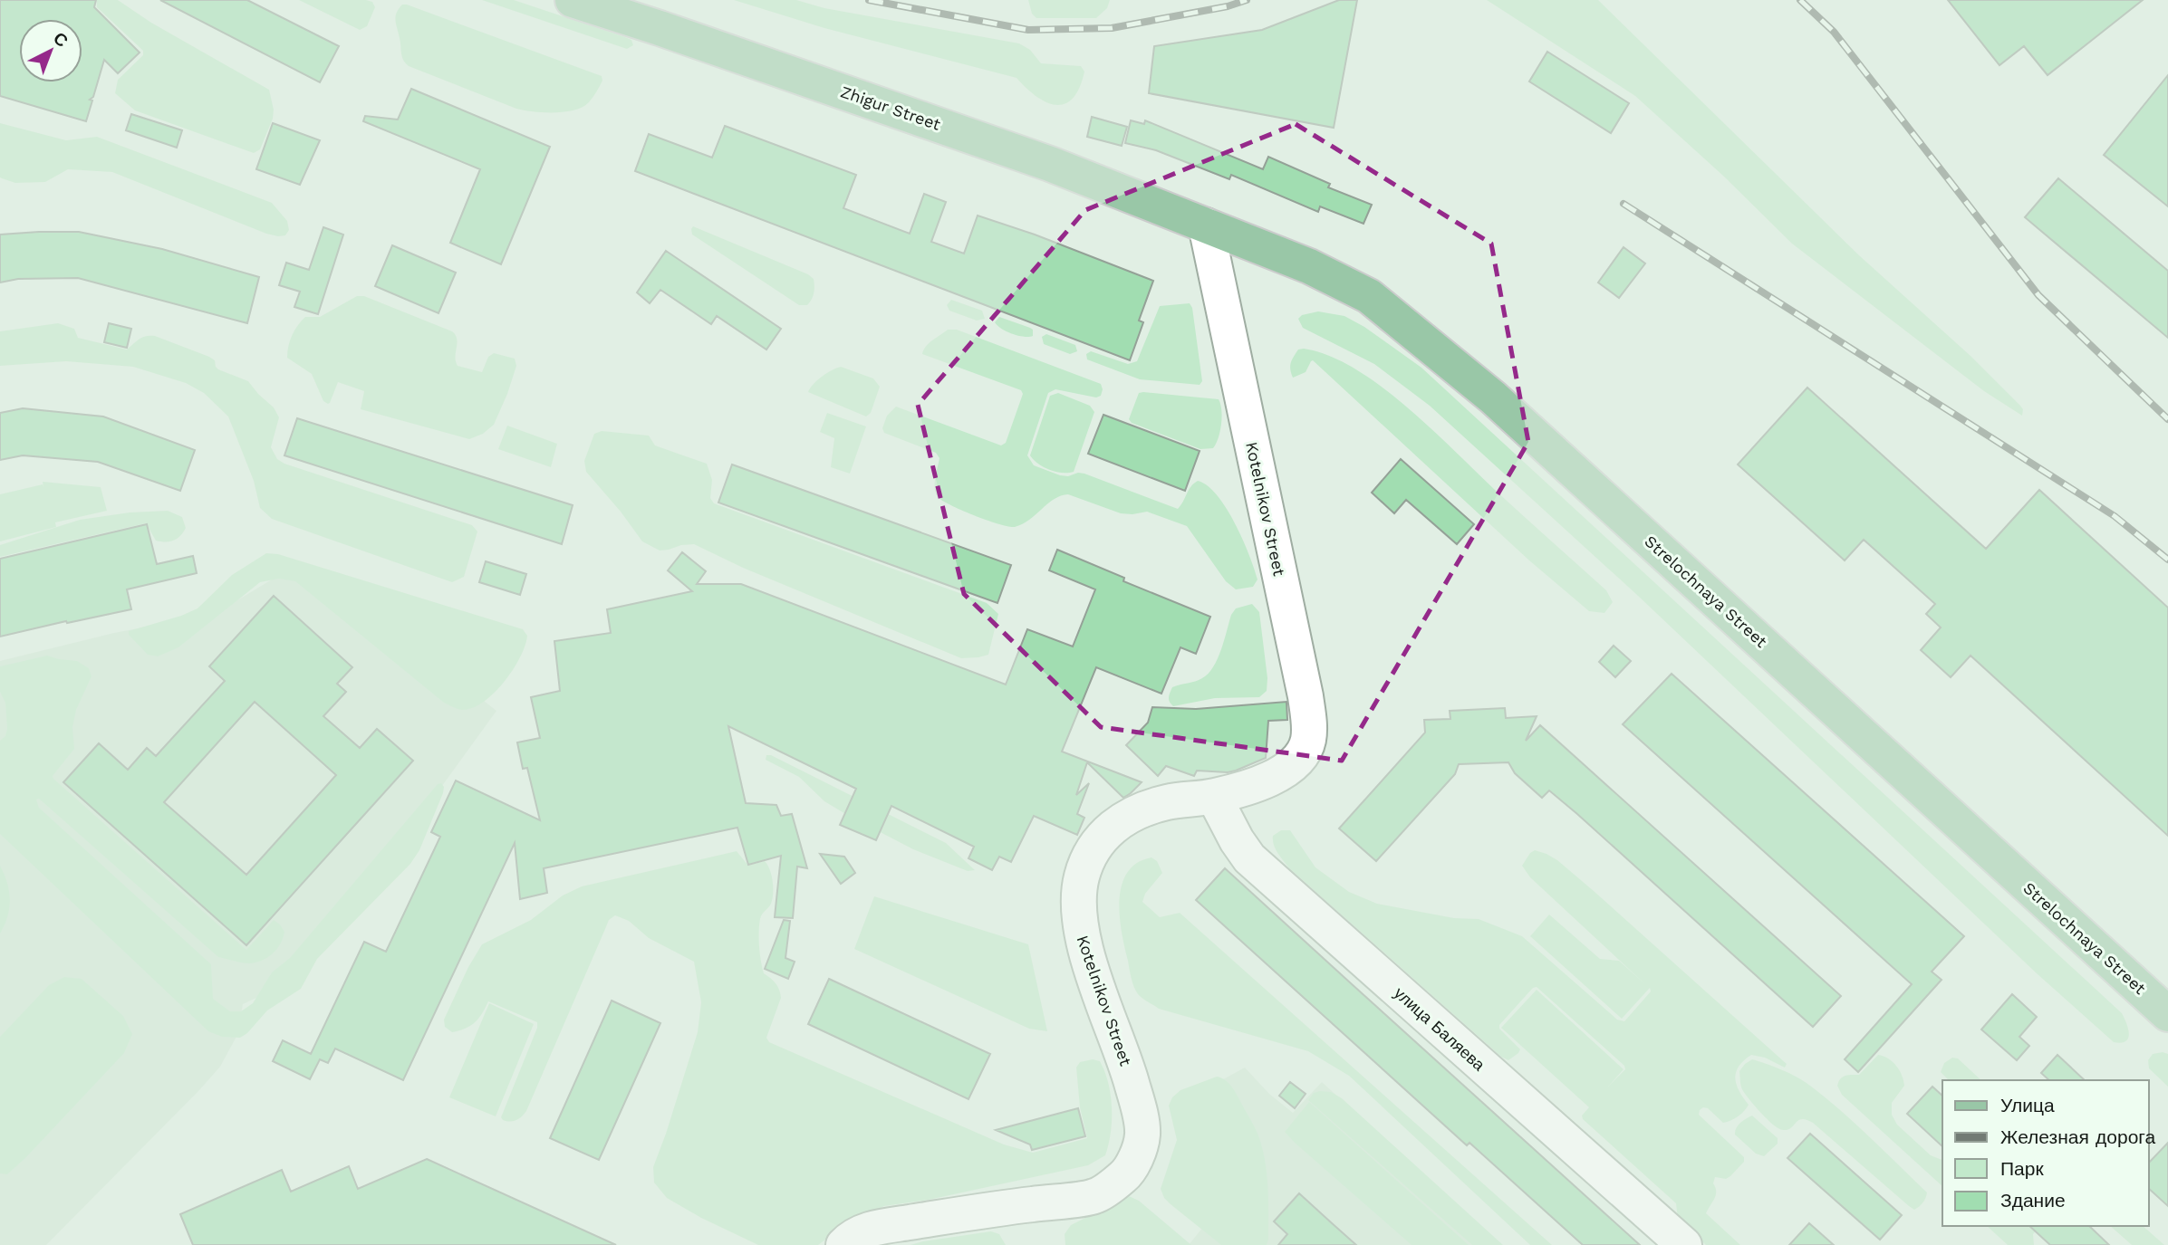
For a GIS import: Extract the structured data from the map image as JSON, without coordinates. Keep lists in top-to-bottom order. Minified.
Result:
{"streets":{"main road":["Zhigur Street","Strelochnaya Street"],"street":["Kotelnikov Street","улица Баляева"]},"crossings":[["Zhigur Street","Kotelnikov Street"],["Zhigur Street","Strelochnaya Street"],["Kotelnikov Street","Strelochnaya Street"],["Kotelnikov Street","улица Баляева"]],"legend":["Улица","Железная дорога","Парк","Здание"],"north":"top right"}
